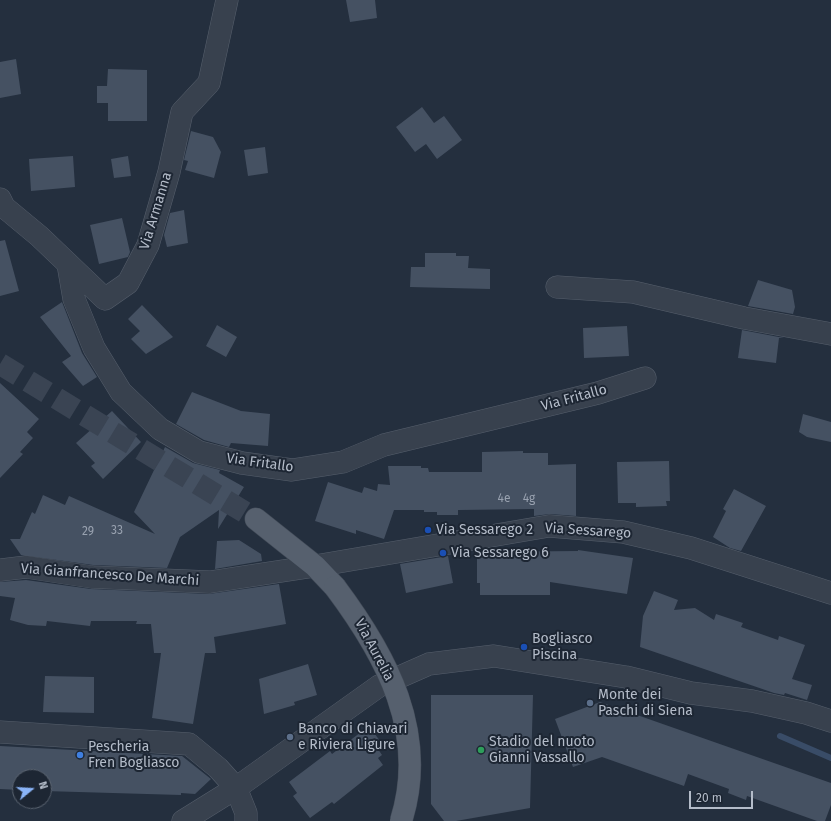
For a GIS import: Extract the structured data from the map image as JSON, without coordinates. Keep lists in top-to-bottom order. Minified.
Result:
{"streets":{"main road":["Via Aurelia"],"street":["Via Armanna","Via Fritallo","Via Sessarego","Via Gianfrancesco De Marchi"]},"crossings":[["Via Armanna","Via Fritallo"],["Via Sessarego","Via Gianfrancesco De Marchi"],["Via Sessarego","Via Aurelia"],["Via Gianfrancesco De Marchi","Via Aurelia"]],"places":["Via Sessarego 2","Via Sessarego 6","Bogliasco Piscina","Monte dei Paschi di Siena","Banco di Chiavari e Riviera Ligure","Stadio del nuoto Gianni Vassallo","Pescheria Fren Bogliasco"],"house_numbers":["4e","4g","33","29"],"scale_bar":"20 m","north":"right"}
